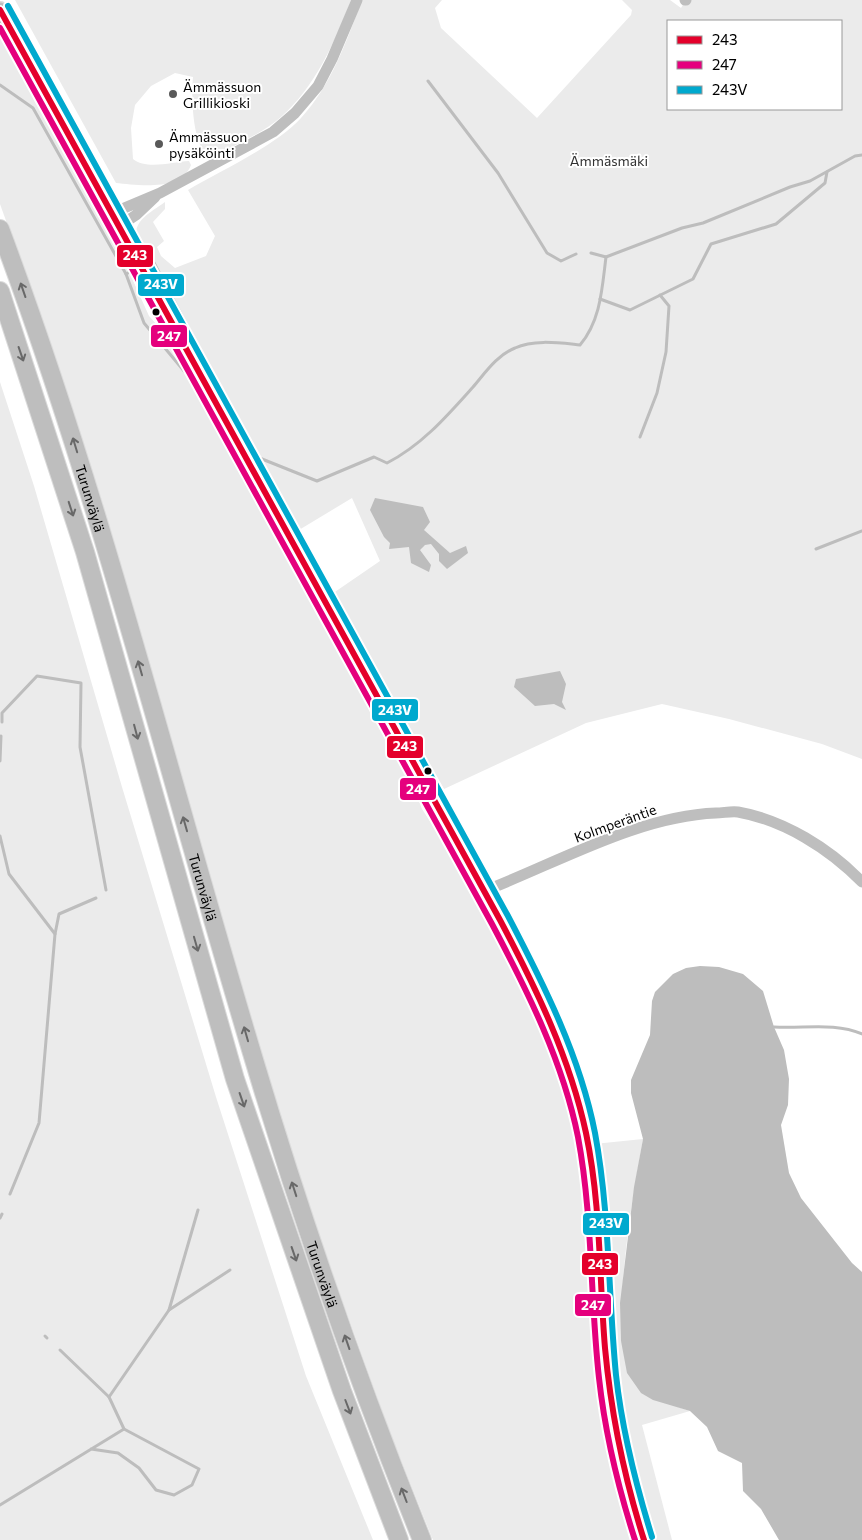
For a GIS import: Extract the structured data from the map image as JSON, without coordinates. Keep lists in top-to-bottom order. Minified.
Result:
{"streets":{"highway":["Turunväylä"],"street":["Kolmperäntie"]},"parks":["Ämmäsmäki"],"places":["Ämmässuon Grillikioski","Ämmässuon pysäköinti"],"lines":["transit line 243V","transit line 243","transit line 247"],"legend":["243","247","243V"]}
